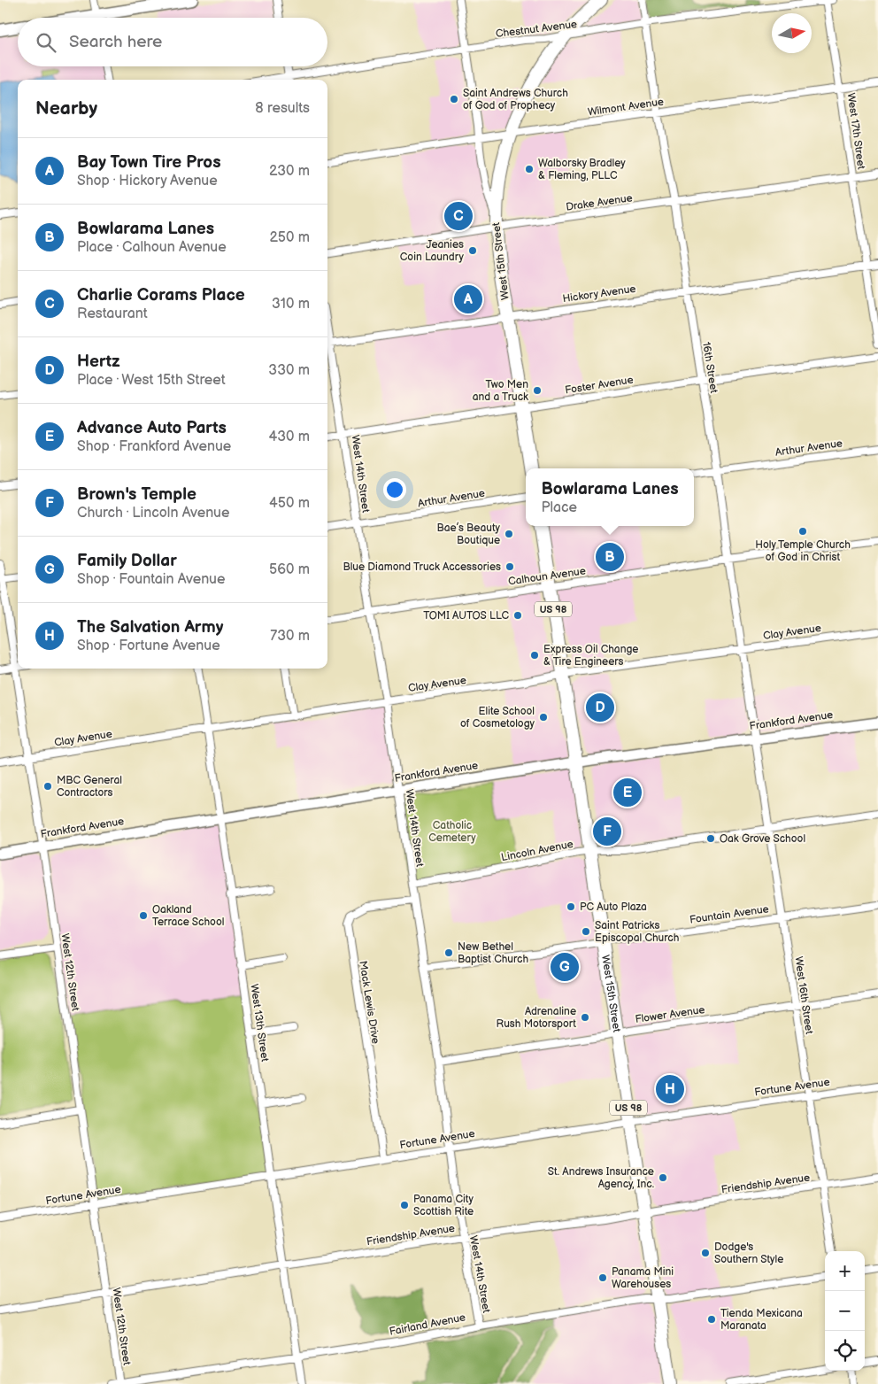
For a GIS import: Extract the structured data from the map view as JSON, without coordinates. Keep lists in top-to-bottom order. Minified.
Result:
{"streets":{"highway":["West 15th Street","US 98"],"main road":["Frankford Avenue"],"street":["Chestnut Avenue","Wilmont Avenue","West 17th Street","Drake Avenue","Hickory Avenue","16th Street","Foster Avenue","Arthur Avenue","West 14th Street","Calhoun Avenue","Clay Avenue","Lincoln Avenue","Fountain Avenue","West 12th Street","West 16th Street","Mack Lewis Drive","Flower Avenue","West 13th Street","Fortune Avenue","Friendship Avenue","Fairland Avenue"]},"crossings":[["Chestnut Avenue","West 17th Street"],["Chestnut Avenue","West 15th Street"],["Chestnut Avenue","16th Street"],["Wilmont Avenue","West 17th Street"],["Wilmont Avenue","West 15th Street"],["Wilmont Avenue","16th Street"],["West 17th Street","Drake Avenue"],["West 17th Street","Hickory Avenue"],["Drake Avenue","West 15th Street"],["Drake Avenue","16th Street"],["West 15th Street","Hickory Avenue"],["West 15th Street","Foster Avenue"],["West 15th Street","Calhoun Avenue"],["West 15th Street","Clay Avenue"],["West 15th Street","Frankford Avenue"],["West 15th Street","Lincoln Avenue"],["West 15th Street","Fountain Avenue"],["West 15th Street","Flower Avenue"],["West 15th Street","Fortune Avenue"],["West 15th Street","Friendship Avenue"],["West 15th Street","Fairland Avenue"],["Hickory Avenue","16th Street"],["Hickory Avenue","West 14th Street"],["16th Street","Foster Avenue"],["16th Street","Arthur Avenue"],["16th Street","Calhoun Avenue"],["16th Street","Clay Avenue"],["16th Street","Frankford Avenue"],["16th Street","West 16th Street"],["Foster Avenue","West 14th Street"],["Arthur Avenue","West 14th Street"],["West 14th Street","Calhoun Avenue"],["West 14th Street","Clay Avenue"],["West 14th Street","Frankford Avenue"],["West 14th Street","Lincoln Avenue"],["West 14th Street","Fountain Avenue"],["West 14th Street","Mack Lewis Drive"],["West 14th Street","Flower Avenue"],["West 14th Street","Fortune Avenue"],["West 14th Street","Friendship Avenue"],["West 14th Street","Fairland Avenue"],["Clay Avenue","West 12th Street"],["Clay Avenue","West 13th Street"],["Frankford Avenue","West 12th Street"],["Frankford Avenue","West 16th Street"],["Frankford Avenue","West 13th Street"],["Lincoln Avenue","West 16th Street"],["Fountain Avenue","West 16th Street"],["West 12th Street","Fortune Avenue"],["West 12th Street","Friendship Avenue"],["West 12th Street","Fairland Avenue"],["West 16th Street","Flower Avenue"],["West 16th Street","Fortune Avenue"],["West 16th Street","Friendship Avenue"],["Mack Lewis Drive","Fortune Avenue"],["West 13th Street","Fortune Avenue"],["West 13th Street","Friendship Avenue"],["West 13th Street","Fairland Avenue"]],"parks":["Catholic Cemetery"],"places":["Saint Andrews Church of God of Prophecy","Walborsky Bradley & Fleming, PLLC","Jeanies Coin Laundry","Two Men and a Truck","Holy Temple Church of God in Christ","Bae’s Beauty Boutique","Blue Diamond Truck Accessories","TOMI AUTOS LLC","Express Oil Change & Tire Engineers","Elite School of Cosmetology","MBC General Contractors","Oak Grove School","PC Auto Plaza","Oakland Terrace School","Saint Patricks Episcopal Church","New Bethel Baptist Church","Adrenaline Rush Motorsport","St. Andrews Insurance Agency, Inc.","Panama City Scottish Rite","Dodge's Southern Style","Panama Mini Warehouses","Tienda Mexicana Maranata"],"north":"right","page":{"search":"Search here","heading":["Nearby","8 results"],"list":[{"mark":"A","name":"Bay Town Tire Pros","note":"Shop · Hickory Avenue","value":"230 m"},{"mark":"B","name":"Bowlarama Lanes","note":"Place · Calhoun Avenue","value":"250 m"},{"mark":"C","name":"Charlie Corams Place","note":"Restaurant","value":"310 m"},{"mark":"D","name":"Hertz","note":"Place · West 15th Street","value":"330 m"},{"mark":"E","name":"Advance Auto Parts","note":"Shop · Frankford Avenue","value":"430 m"},{"mark":"F","name":"Brown's Temple","note":"Church · Lincoln Avenue","value":"450 m"},{"mark":"G","name":"Family Dollar","note":"Shop · Fountain Avenue","value":"560 m"},{"mark":"H","name":"The Salvation Army","note":"Shop · Fortune Avenue","value":"730 m"}],"pins":["C","A","B","D","E","F","G","H"],"popup":["Bowlarama Lanes","Place"],"map_buttons":["+","−"]}}
